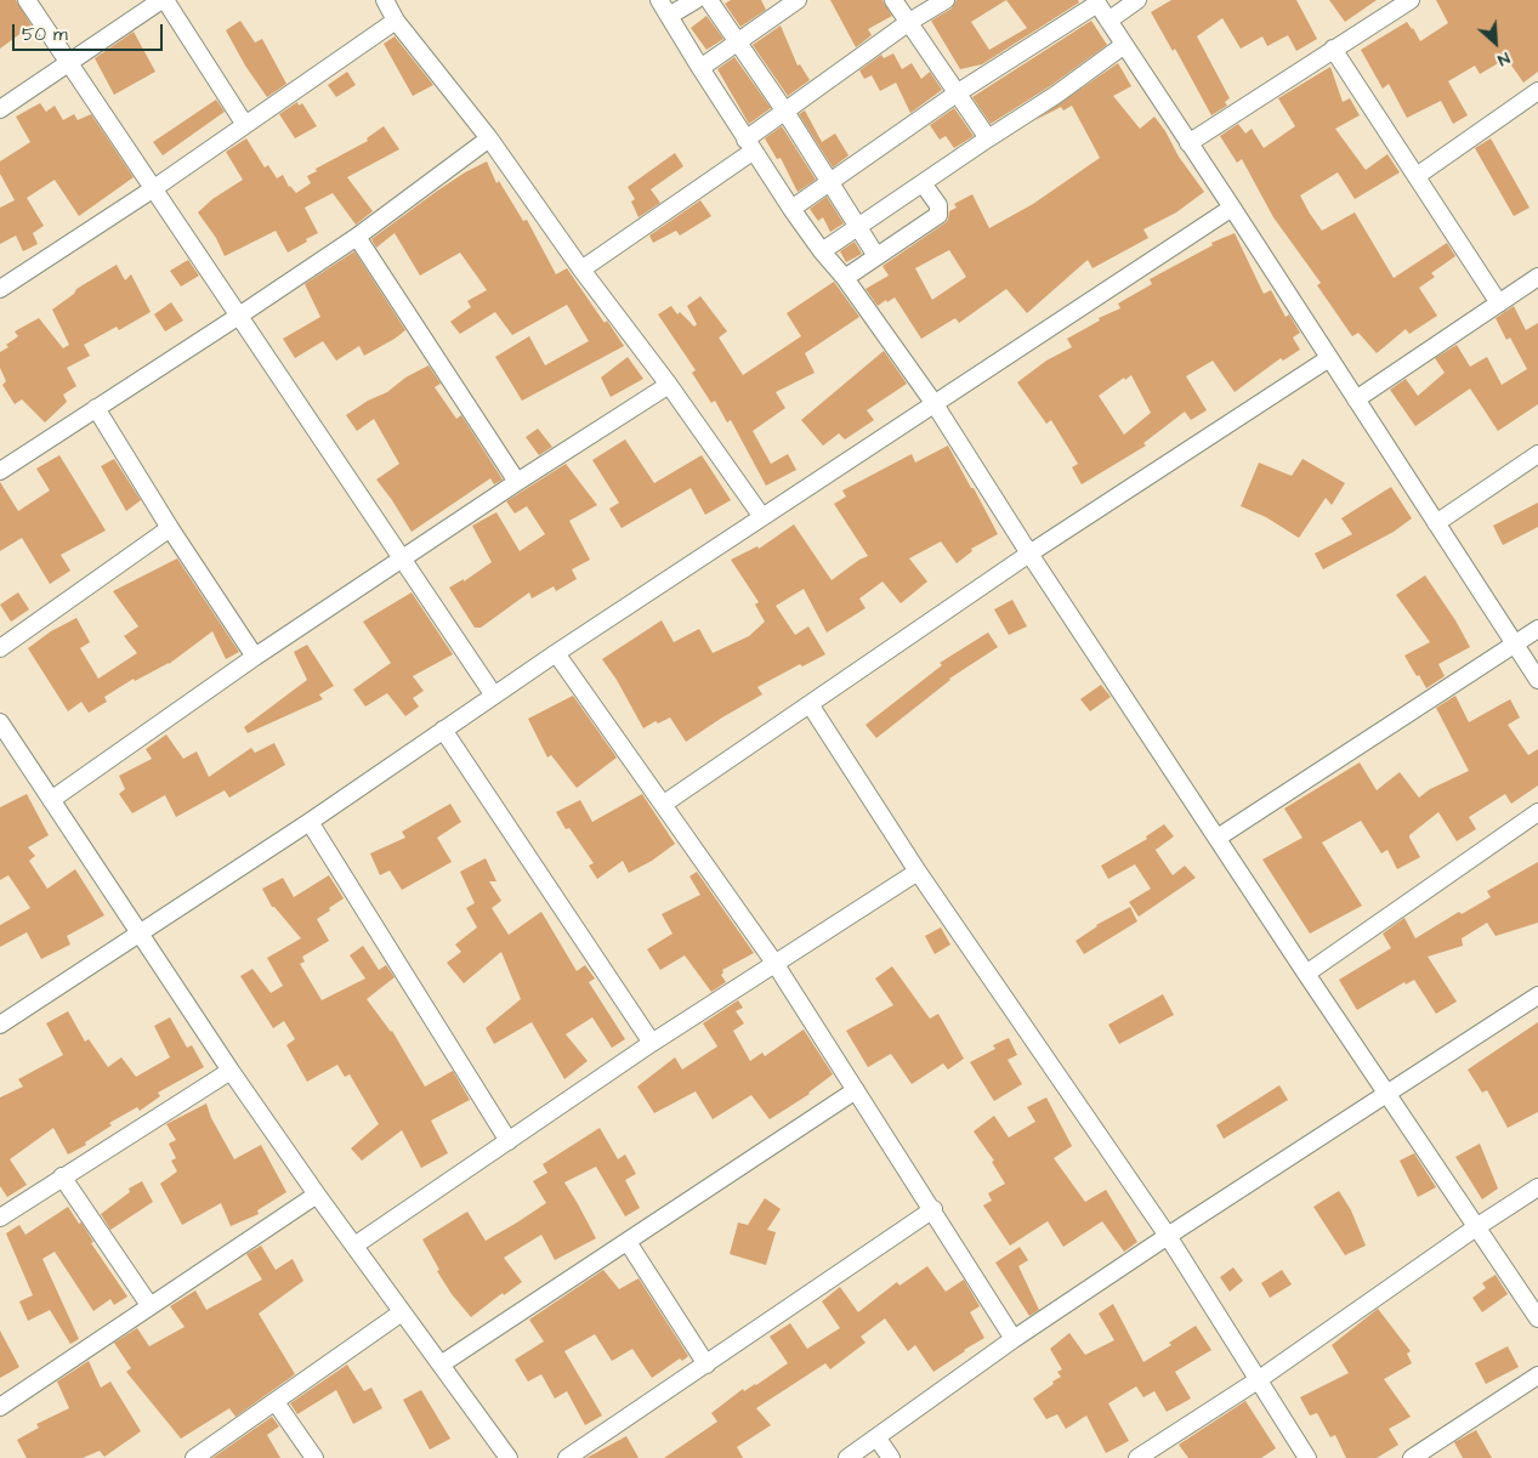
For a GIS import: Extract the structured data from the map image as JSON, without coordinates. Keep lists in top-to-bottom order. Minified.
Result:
{"scale_bar":"50 m","north":"bottom right"}
